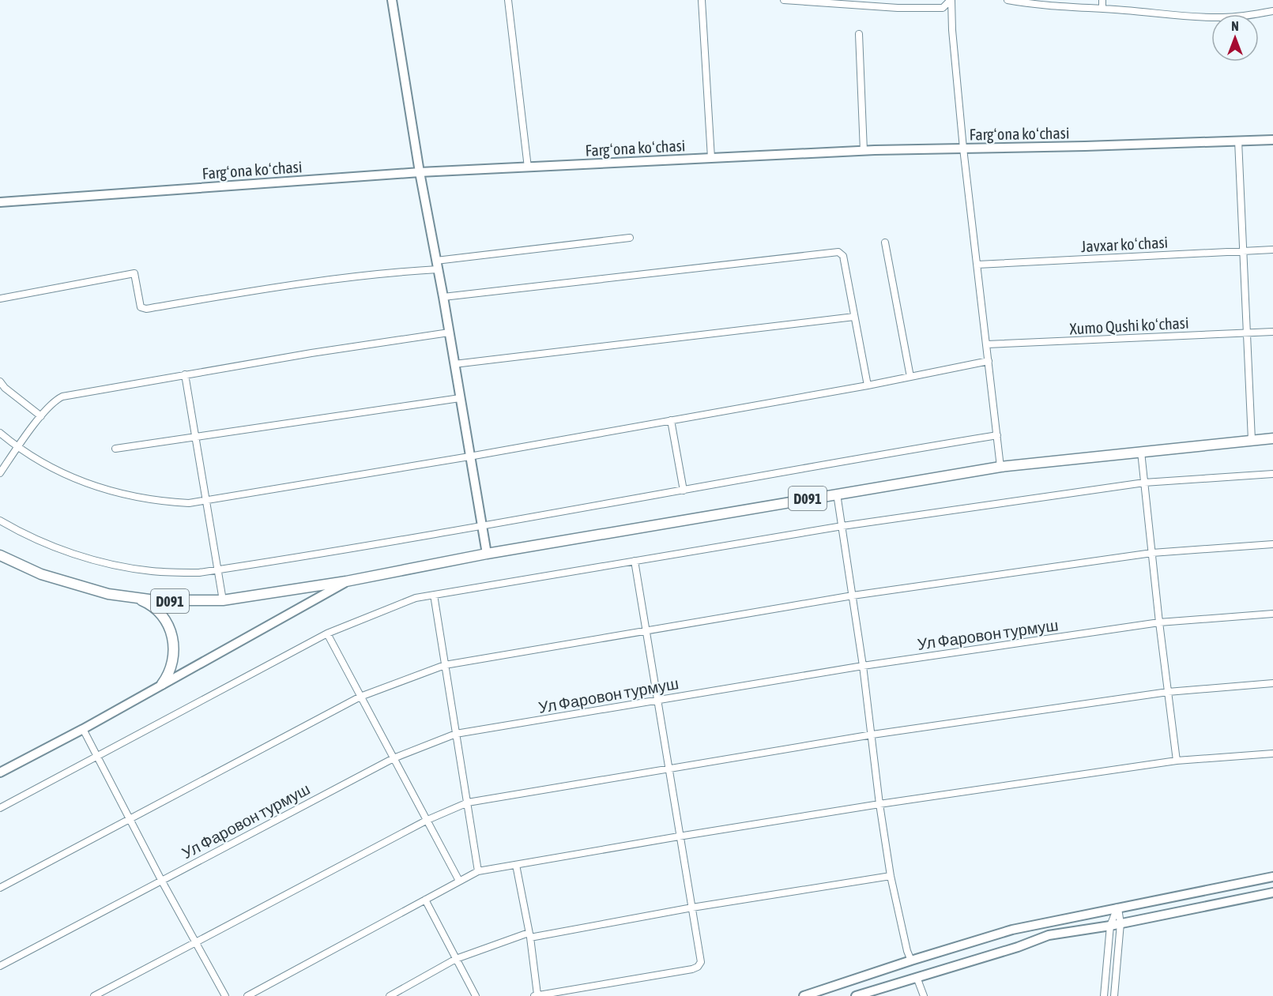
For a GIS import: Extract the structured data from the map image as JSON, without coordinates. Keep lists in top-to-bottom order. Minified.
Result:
{"streets":{"main road":["D091"],"street":["Fargʻona koʻchasi","Javxar koʻchasi","Xumo Qushi koʻchasi","Ул Фаровон турмуш"]},"north":"top"}
